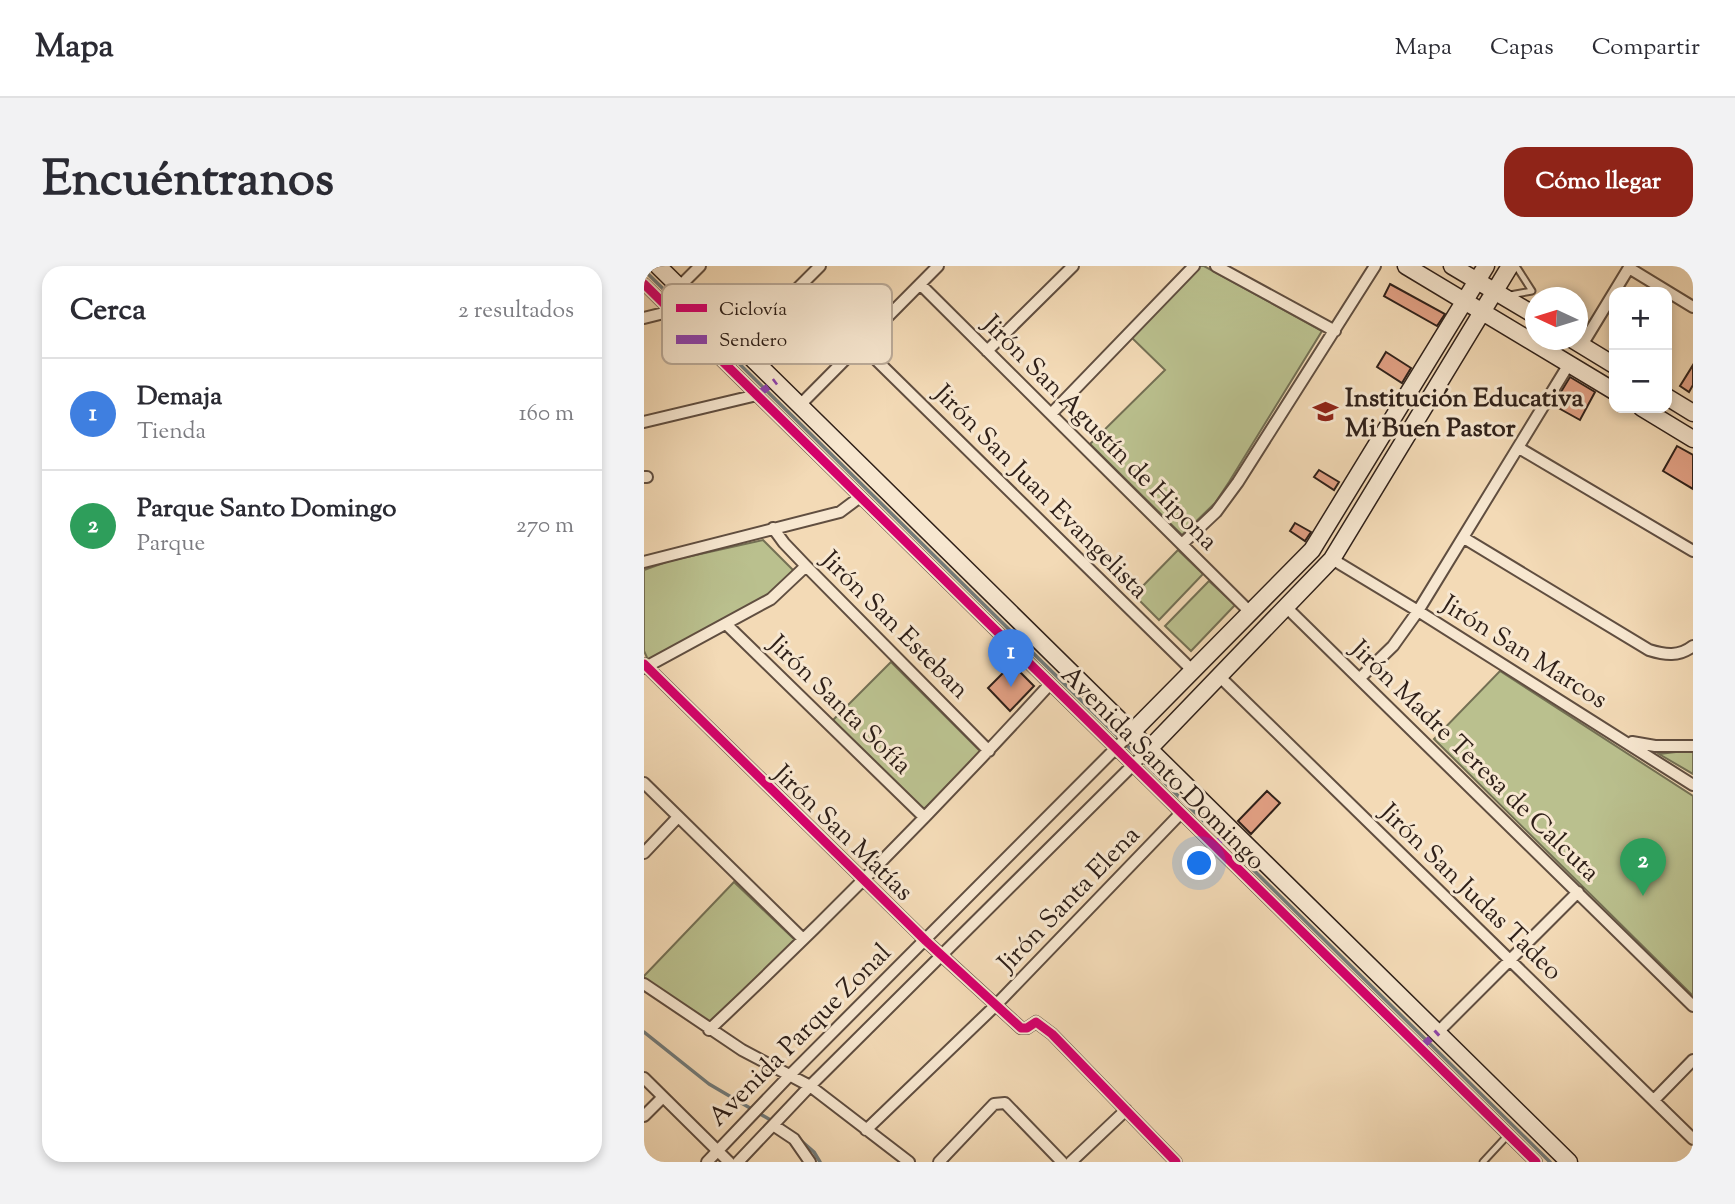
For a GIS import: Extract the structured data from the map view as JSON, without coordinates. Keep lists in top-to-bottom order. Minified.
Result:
{"streets":{"main road":["Avenida Santo Domingo","Avenida Parque Zonal"],"street":["Jirón San Agustín de Hipona","Jirón San Juan Evangelista","Jirón San Esteban","Jirón San Marcos","Jirón Santa Sofía","Jirón Madre Teresa de Calcuta","Jirón San Matías","Jirón San Judas Tadeo","Jirón Santa Elena"]},"crossings":[["Jirón San Agustín de Hipona","Avenida Parque Zonal"],["Jirón San Juan Evangelista","Avenida Parque Zonal"],["Jirón San Marcos","Avenida Parque Zonal"],["Jirón Madre Teresa de Calcuta","Avenida Parque Zonal"],["Avenida Santo Domingo","Jirón Santa Elena"],["Avenida Santo Domingo","Avenida Parque Zonal"],["Jirón San Matías","Jirón Santa Elena"],["Jirón San Matías","Avenida Parque Zonal"],["Jirón San Judas Tadeo","Avenida Parque Zonal"]],"places":{"school or university":["Institución Educativa Mi Buen Pastor"]},"legend":["Ciclovía","Sendero"],"north":"left","page":{"header":"Mapa","nav":["Mapa","Capas","Compartir"],"title":"Encuéntranos","buttons":"Cómo llegar","heading":["Cerca","2 resultados"],"map_buttons":["+","−"],"list":[{"mark":"1","name":"Demaja","note":"Tienda","value":"160 m"},{"mark":"2","name":"Parque Santo Domingo","note":"Parque","value":"270 m"}],"pins":["1","2"]}}
